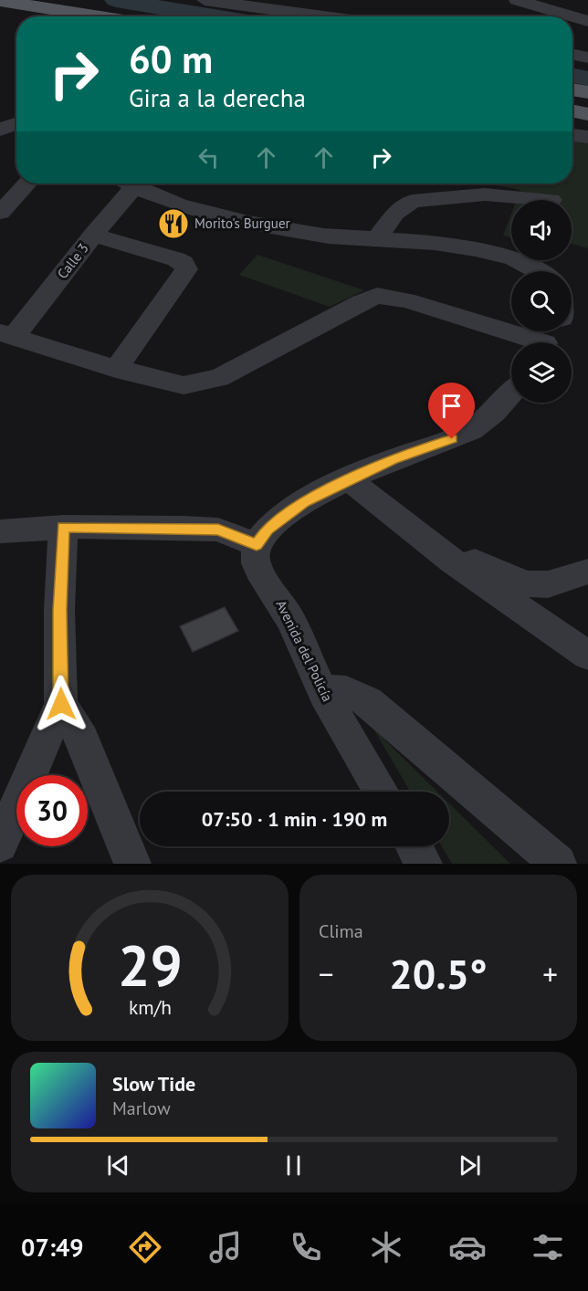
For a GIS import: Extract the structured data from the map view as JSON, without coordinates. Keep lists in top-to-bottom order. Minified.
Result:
{"streets":{"street":["Calle 3","Avenida del Policía"]},"places":{"restaurant":["Morito's Burguer"]},"page":{"turn":["60 m","Gira a la derecha"],"limit":"30","trip":"07:50 · 1 min · 190 m","tile":"Clima","heat":["−","20.5°","+"],"song":["Slow Tide","Marlow"],"tabs":"07:49","gauge":["29","km/h"]}}
